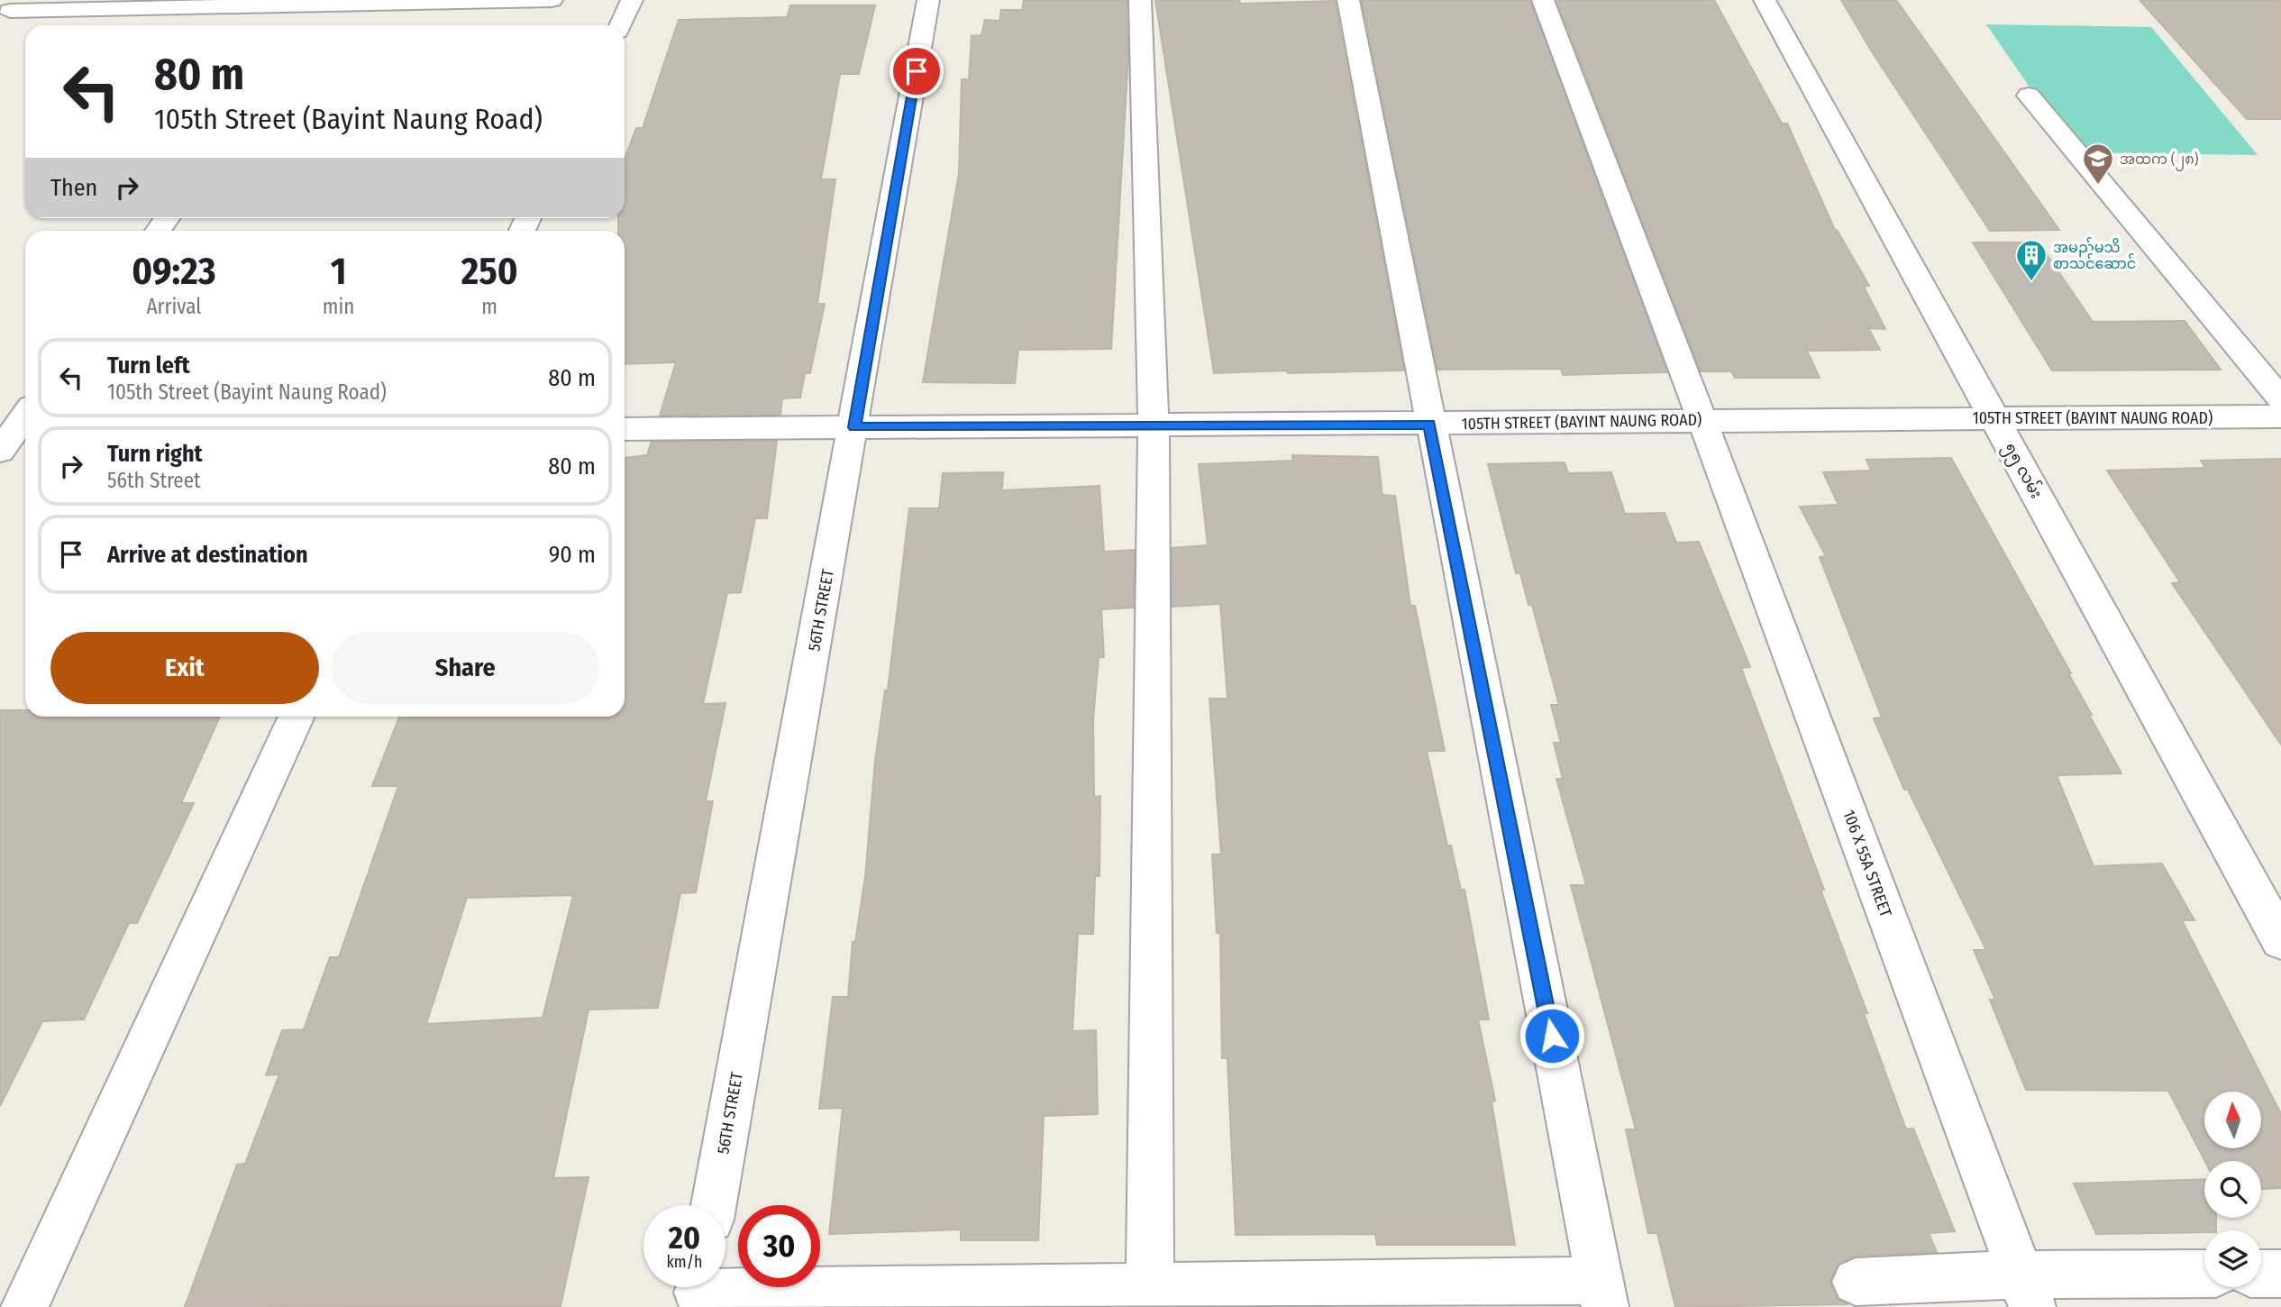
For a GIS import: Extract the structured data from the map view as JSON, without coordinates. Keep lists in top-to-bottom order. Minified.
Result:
{"streets":{"street":["105TH STREET (BAYINT NAUNG ROAD)","၅၅ လမ်း","56TH STREET","106 X 55A STREET"]},"crossings":[["105TH STREET (BAYINT NAUNG ROAD)","၅၅ လမ်း"],["105TH STREET (BAYINT NAUNG ROAD)","56TH STREET"],["105TH STREET (BAYINT NAUNG ROAD)","106 X 55A STREET"]],"places":{"school or university":["အထက (၂၈)"],"building":["အမည်မသိ စာသင်ဆောင်"]},"north":"top","page":{"turn":["80 m","105th Street (Bayint Naung Road)"],"then":"Then","eta":["09:23","Arrival","1","min","250","m"],"list":[{"name":"Turn left","note":"105th Street (Bayint Naung Road)","value":"80 m"},{"name":"Turn right","note":"56th Street","value":"80 m"},{"name":"Arrive at destination","value":"90 m"}],"buttons":["Exit","Share"],"speed":"20 km/h","limit":"30"}}
